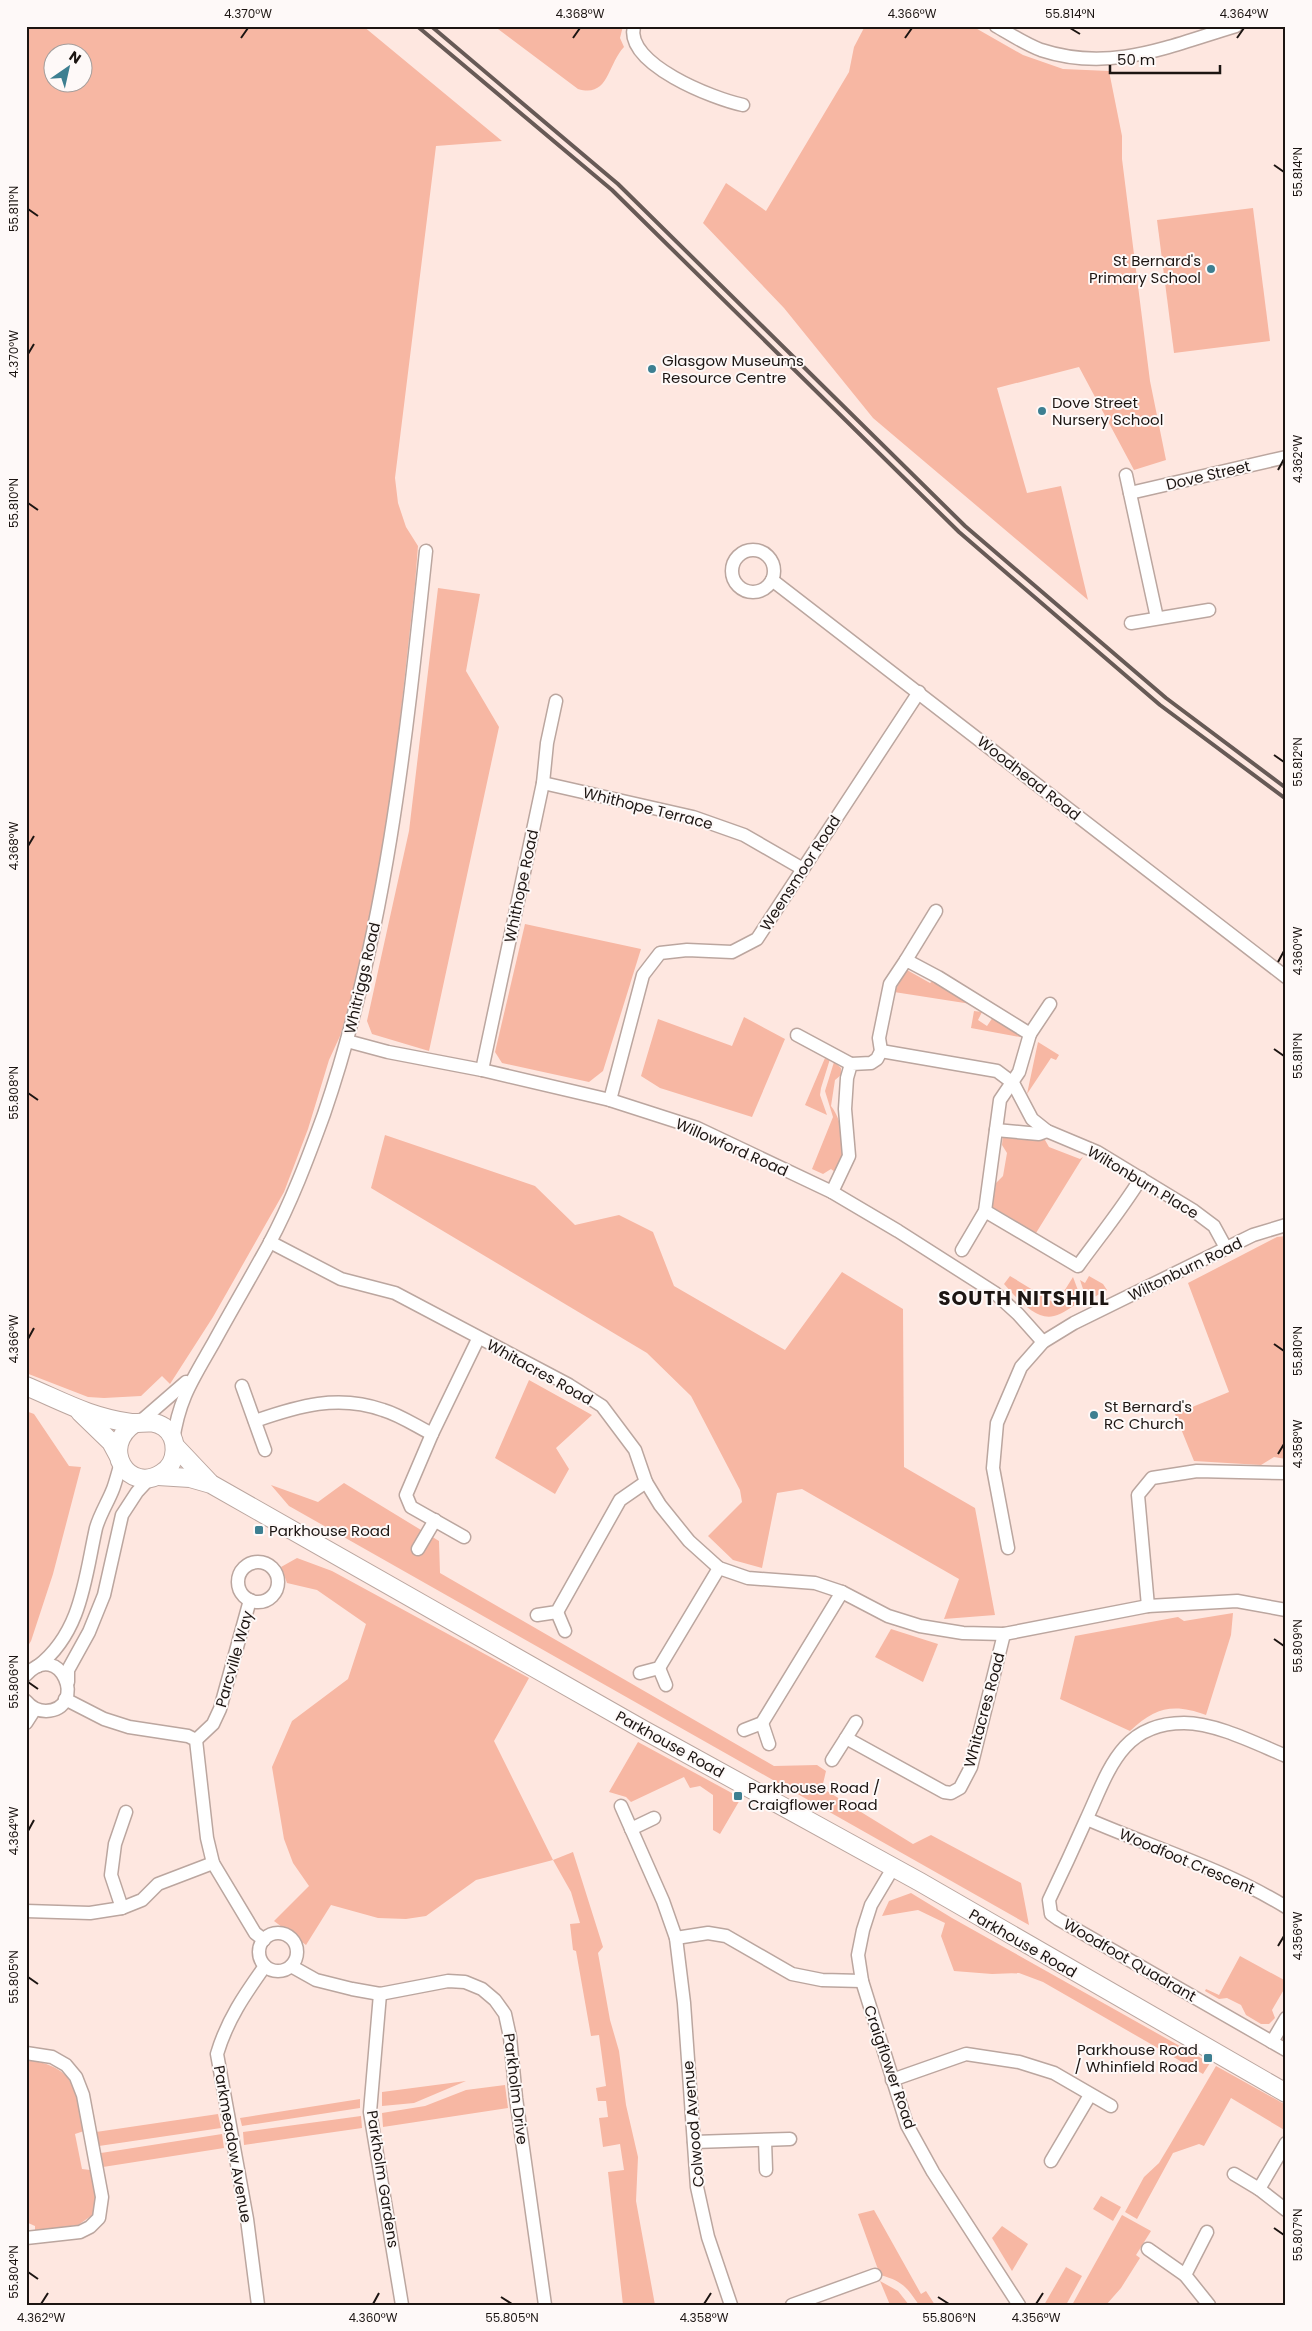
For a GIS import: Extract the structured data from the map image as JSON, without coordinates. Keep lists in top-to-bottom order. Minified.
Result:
{"streets":{"main road":["Parkhouse Road"],"street":["Dove Street","Woodhead Road","Whithope Terrace","Weensmoor Road","Whithope Road","Whitriggs Road","Willowford Road","Wiltonburn Place","Wiltonburn Road","Whitacres Road","Parcville Way","Woodfoot Crescent","Woodfoot Quadrant","Craigflower Road","Parkholm Drive","Colwood Avenue","Parkmeadow Avenue","Parkholm Gardens"]},"crossings":[["Woodhead Road","Weensmoor Road"],["Whithope Terrace","Weensmoor Road"],["Whithope Terrace","Whithope Road"],["Weensmoor Road","Willowford Road"],["Whithope Road","Willowford Road"],["Whitriggs Road","Willowford Road"],["Whitriggs Road","Whitacres Road"],["Whitriggs Road","Parkhouse Road"],["Willowford Road","Wiltonburn Road"],["Wiltonburn Place","Wiltonburn Road"],["Parkhouse Road","Craigflower Road"],["Woodfoot Crescent","Woodfoot Quadrant"],["Parkholm Drive","Parkmeadow Avenue"],["Parkholm Drive","Parkholm Gardens"]],"districts":["SOUTH NITSHILL"],"places":{"other":["St Bernard's Primary School","Glasgow Museums Resource Centre","Dove Street Nursery School","St Bernard's RC Church"],"transit":["Parkhouse Road","Parkhouse Road / Craigflower Road","Parkhouse Road / Whinfield Road"]},"scale_bar":"50 m","north":"top right","coordinates":["4.370°W","4.368°W","4.366°W","55.814°N","4.364°W","55.811°N","4.362°W","55.810°N","55.812°N","4.360°W","55.808°N","4.358°W","55.809°N","55.806°N","4.356°W","55.805°N","55.807°N","55.804°N"]}
